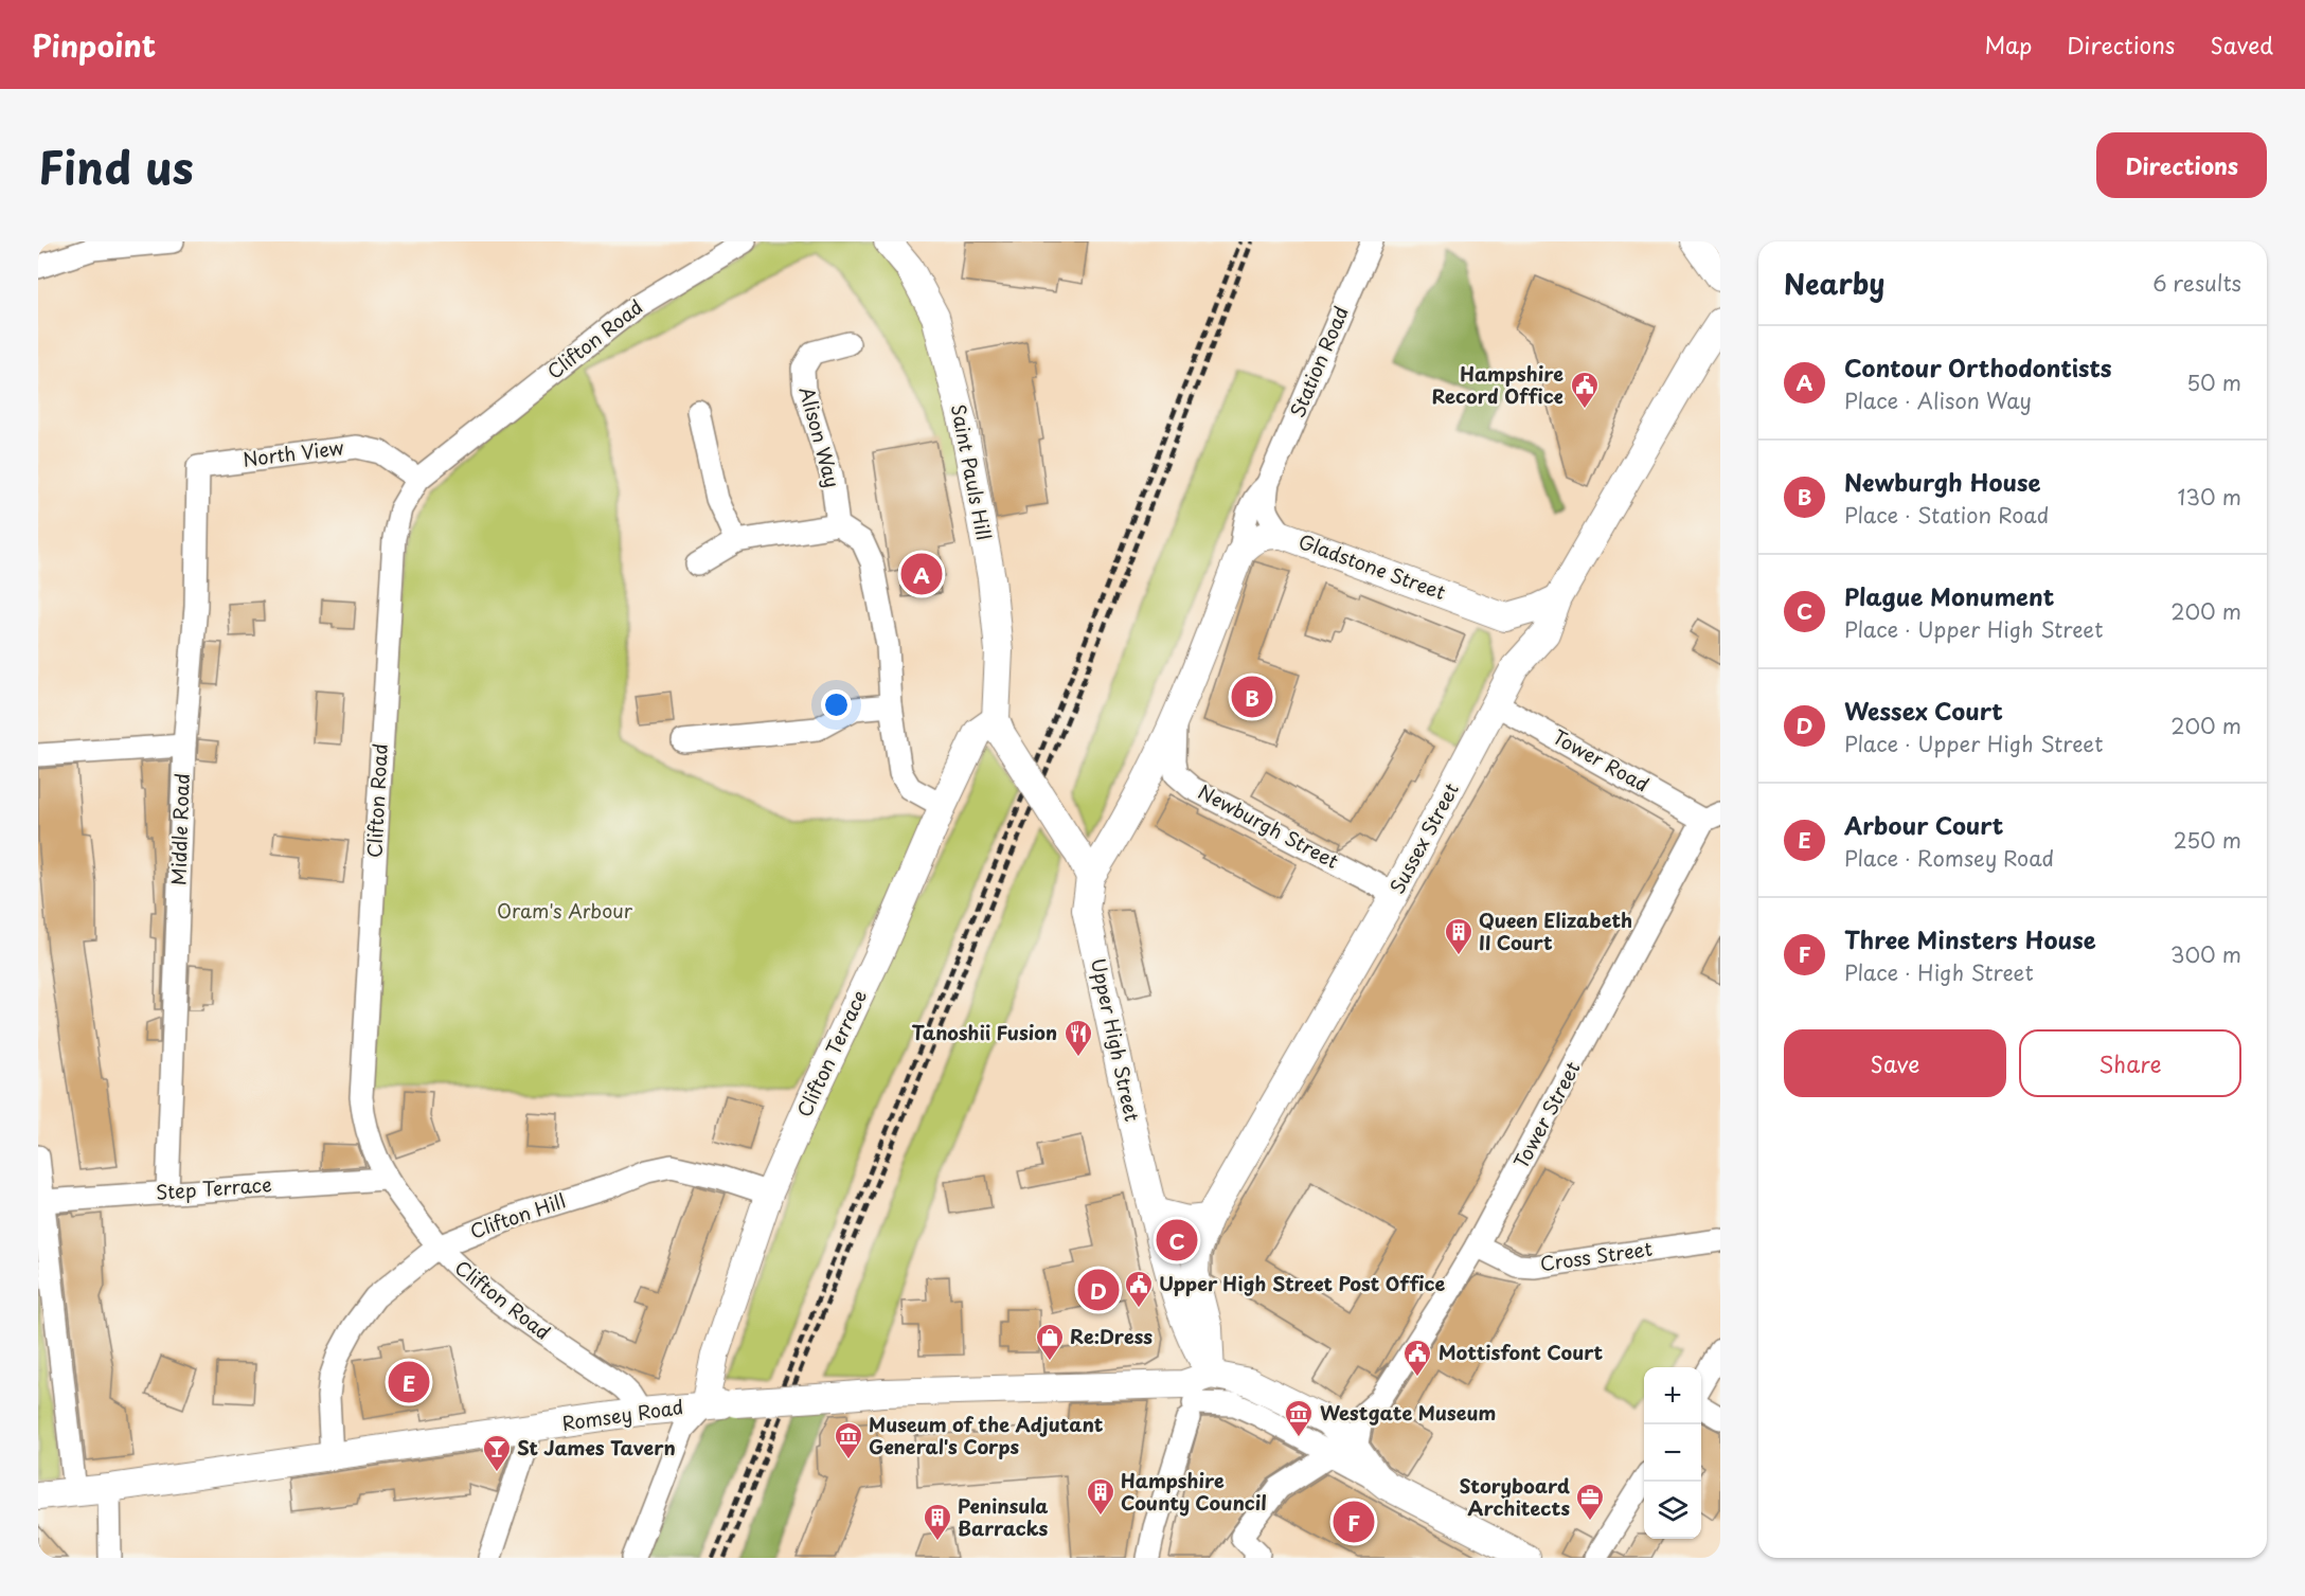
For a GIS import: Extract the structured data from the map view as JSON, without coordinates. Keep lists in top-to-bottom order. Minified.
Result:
{"streets":{"main road":["Station Road","Saint Pauls Hill","Gladstone Street","Sussex Street","Upper High Street","Clifton Terrace","Romsey Road"],"street":["Clifton Road","Alison Way","North View","Tower Road","Newburgh Street","Middle Road","Tower Street","Step Terrace","Clifton Hill","Cross Street"]},"crossings":[["Clifton Road","North View"],["Clifton Road","Step Terrace"],["Clifton Road","Clifton Hill"],["Clifton Road","Romsey Road"],["Station Road","Gladstone Street"],["Station Road","Newburgh Street"],["North View","Middle Road"],["Saint Pauls Hill","Clifton Terrace"],["Tower Road","Sussex Street"],["Tower Road","Tower Street"],["Newburgh Street","Sussex Street"],["Middle Road","Step Terrace"],["Sussex Street","Upper High Street"],["Sussex Street","Romsey Road"],["Upper High Street","Romsey Road"],["Clifton Terrace","Clifton Hill"],["Clifton Terrace","Romsey Road"],["Tower Street","Cross Street"],["Clifton Hill","Romsey Road"]],"parks":["Oram's Arbour"],"places":{"public building":["Hampshire Record Office","Upper High Street Post Office","Mottisfont Court"],"building":["Queen Elizabeth II Court","Hampshire County Council","Peninsula Barracks"],"restaurant":["Tanoshii Fusion"],"shop":["Re:Dress"],"museum":["Westgate Museum","Museum of the Adjutant General's Corps"],"bar":["St James Tavern"],"office":["Storyboard Architects"]},"page":{"header":"Pinpoint","nav":["Map","Directions","Saved"],"title":"Find us","buttons":["Directions",["Save","Share"]],"heading":["Nearby","6 results"],"list":[{"mark":"A","name":"Contour Orthodontists","note":"Place · Alison Way","value":"50 m"},{"mark":"B","name":"Newburgh House","note":"Place · Station Road","value":"130 m"},{"mark":"C","name":"Plague Monument","note":"Place · Upper High Street","value":"200 m"},{"mark":"D","name":"Wessex Court","note":"Place · Upper High Street","value":"200 m"},{"mark":"E","name":"Arbour Court","note":"Place · Romsey Road","value":"250 m"},{"mark":"F","name":"Three Minsters House","note":"Place · High Street","value":"300 m"}],"pins":["A","B","C","D","E","F"],"map_buttons":["+","−"]}}
